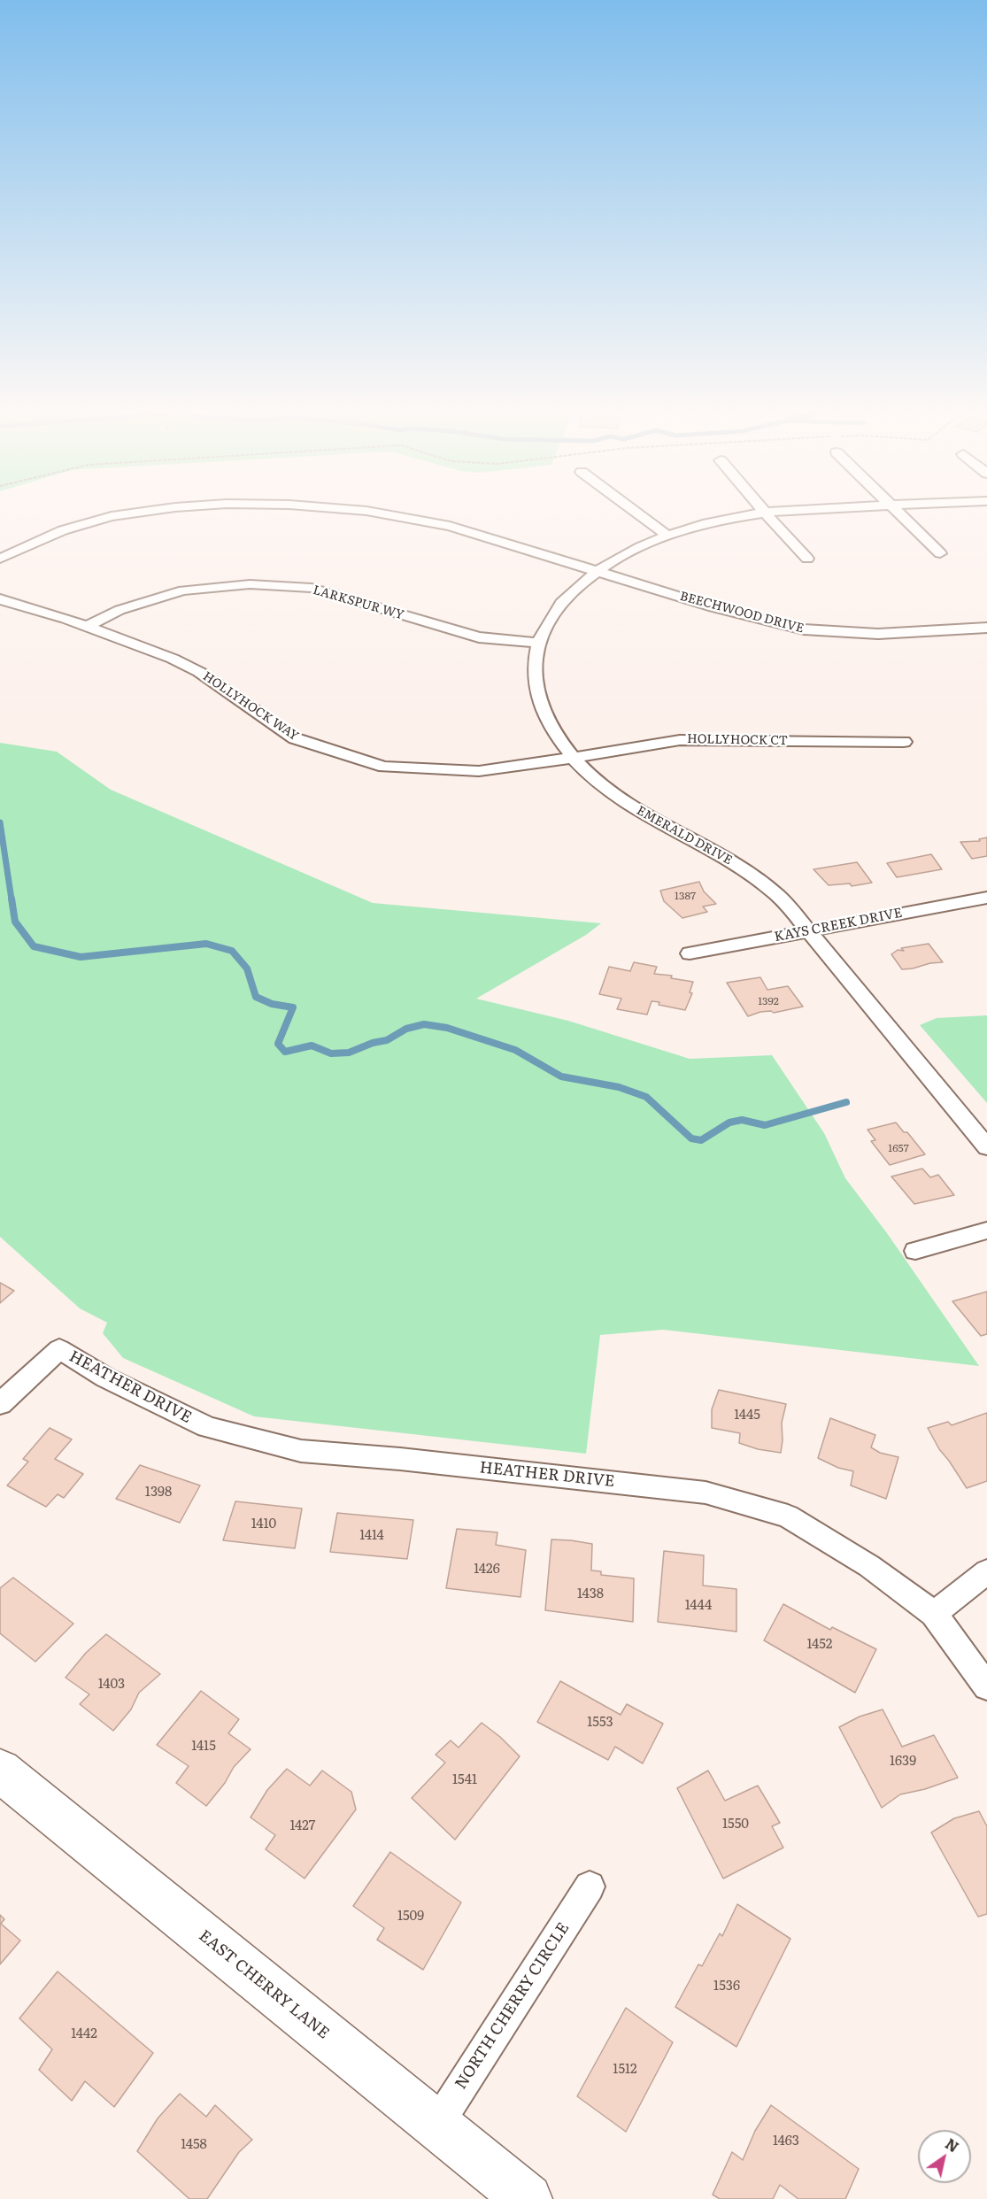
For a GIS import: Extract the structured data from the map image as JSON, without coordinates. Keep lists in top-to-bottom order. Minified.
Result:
{"streets":{"street":["LARKSPUR WY","BEECHWOOD DRIVE","HOLLYHOCK WAY","HOLLYHOCK CT","EMERALD DRIVE","KAYS CREEK DRIVE","HEATHER DRIVE","EAST CHERRY LANE","NORTH CHERRY CIRCLE"]},"crossings":[["LARKSPUR WY","HOLLYHOCK WAY"],["LARKSPUR WY","EMERALD DRIVE"],["BEECHWOOD DRIVE","EMERALD DRIVE"],["HOLLYHOCK WAY","HOLLYHOCK CT"],["HOLLYHOCK WAY","EMERALD DRIVE"],["HOLLYHOCK CT","EMERALD DRIVE"],["EMERALD DRIVE","KAYS CREEK DRIVE"],["EAST CHERRY LANE","NORTH CHERRY CIRCLE"]],"house_numbers":["1387","1392","1657","1445","1398","1410","1414","1426","1438","1444","1452","1403","1553","1415","1639","1541","1550","1427","1509","1536","1442","1512","1463","1458"],"north":"top right"}
